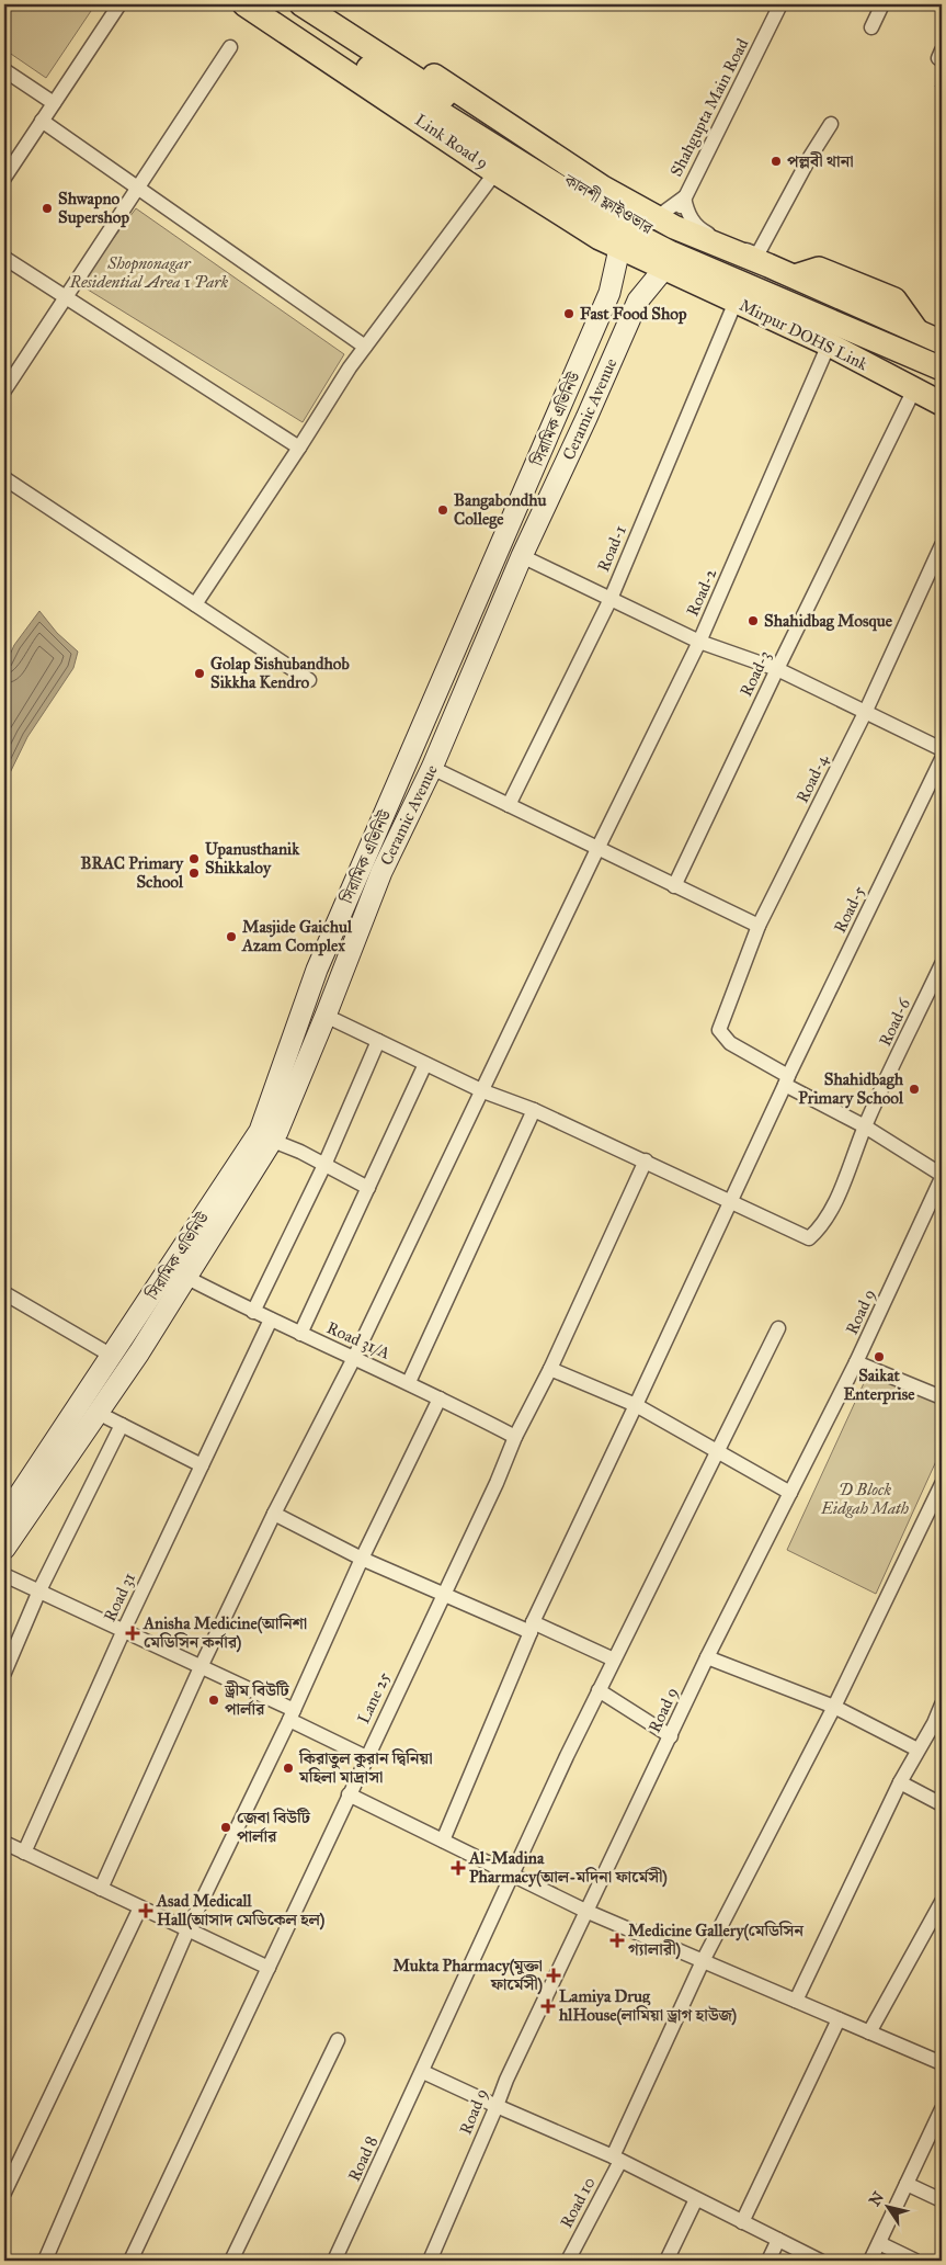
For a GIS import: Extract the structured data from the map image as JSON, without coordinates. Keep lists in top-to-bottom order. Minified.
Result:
{"streets":{"main road":["Link Road 9","কালশী ফ্লাইওভার","Mirpur DOHS Link","Ceramic Avenue","সিরামিক এভিনিউ"],"street":["Shahgupta Main Road","Road-1","Road-2","Road-3","Road-4","Road-5","Road-6","Road 9","Road 31/A","Road 31","Lane 25","Road 8","Road 10"]},"crossings":[["Link Road 9","Mirpur DOHS Link"],["Link Road 9","Ceramic Avenue"],["Link Road 9","সিরামিক এভিনিউ"],["Mirpur DOHS Link","Ceramic Avenue"],["Mirpur DOHS Link","Road-1"],["Mirpur DOHS Link","Road-2"],["Mirpur DOHS Link","Road-3"],["Ceramic Avenue","Road 31/A"],["Road-2","Road 31/A"],["Road-4","Road-5"],["Road-5","Road-6"],["Road 31/A","Road 31"],["Road 31/A","Lane 25"]],"parks":["Shopnonagar Residential Area 1 Park","D Block Eidgah Math"],"places":{"other":["পল্লবী থানা","Shwapno Supershop","Fast Food Shop","Bangabondhu College","Shahidbag Mosque","Golap Sishubandhob Sikkha Kendro","Upanusthanik Shikkaloy","BRAC Primary School","Masjide Gaichul Azam Complex","Shahidbagh Primary School","Saikat Enterprise","ড্রীম বিউটি পার্লার","কিরাতুল কুরান দ্বিনিয়া মহিলা মাদ্রাসা","জেবা বিউটি পার্লার"],"health":["Anisha Medicine(আনিশা মেডিসিন কর্নার)","Al-Madina Pharmacy(আল-মদিনা ফার্মেসী)","Asad Medicall Hall(আসাদ মেডিকেল হল)","Medicine Gallery(মেডিসিন গ্যালারী)","Mukta Pharmacy(মুক্তা ফার্মেসী)","Lamiya Drug hlHouse(লামিয়া ড্রাগ হাউজ)"]},"north":"top left"}
